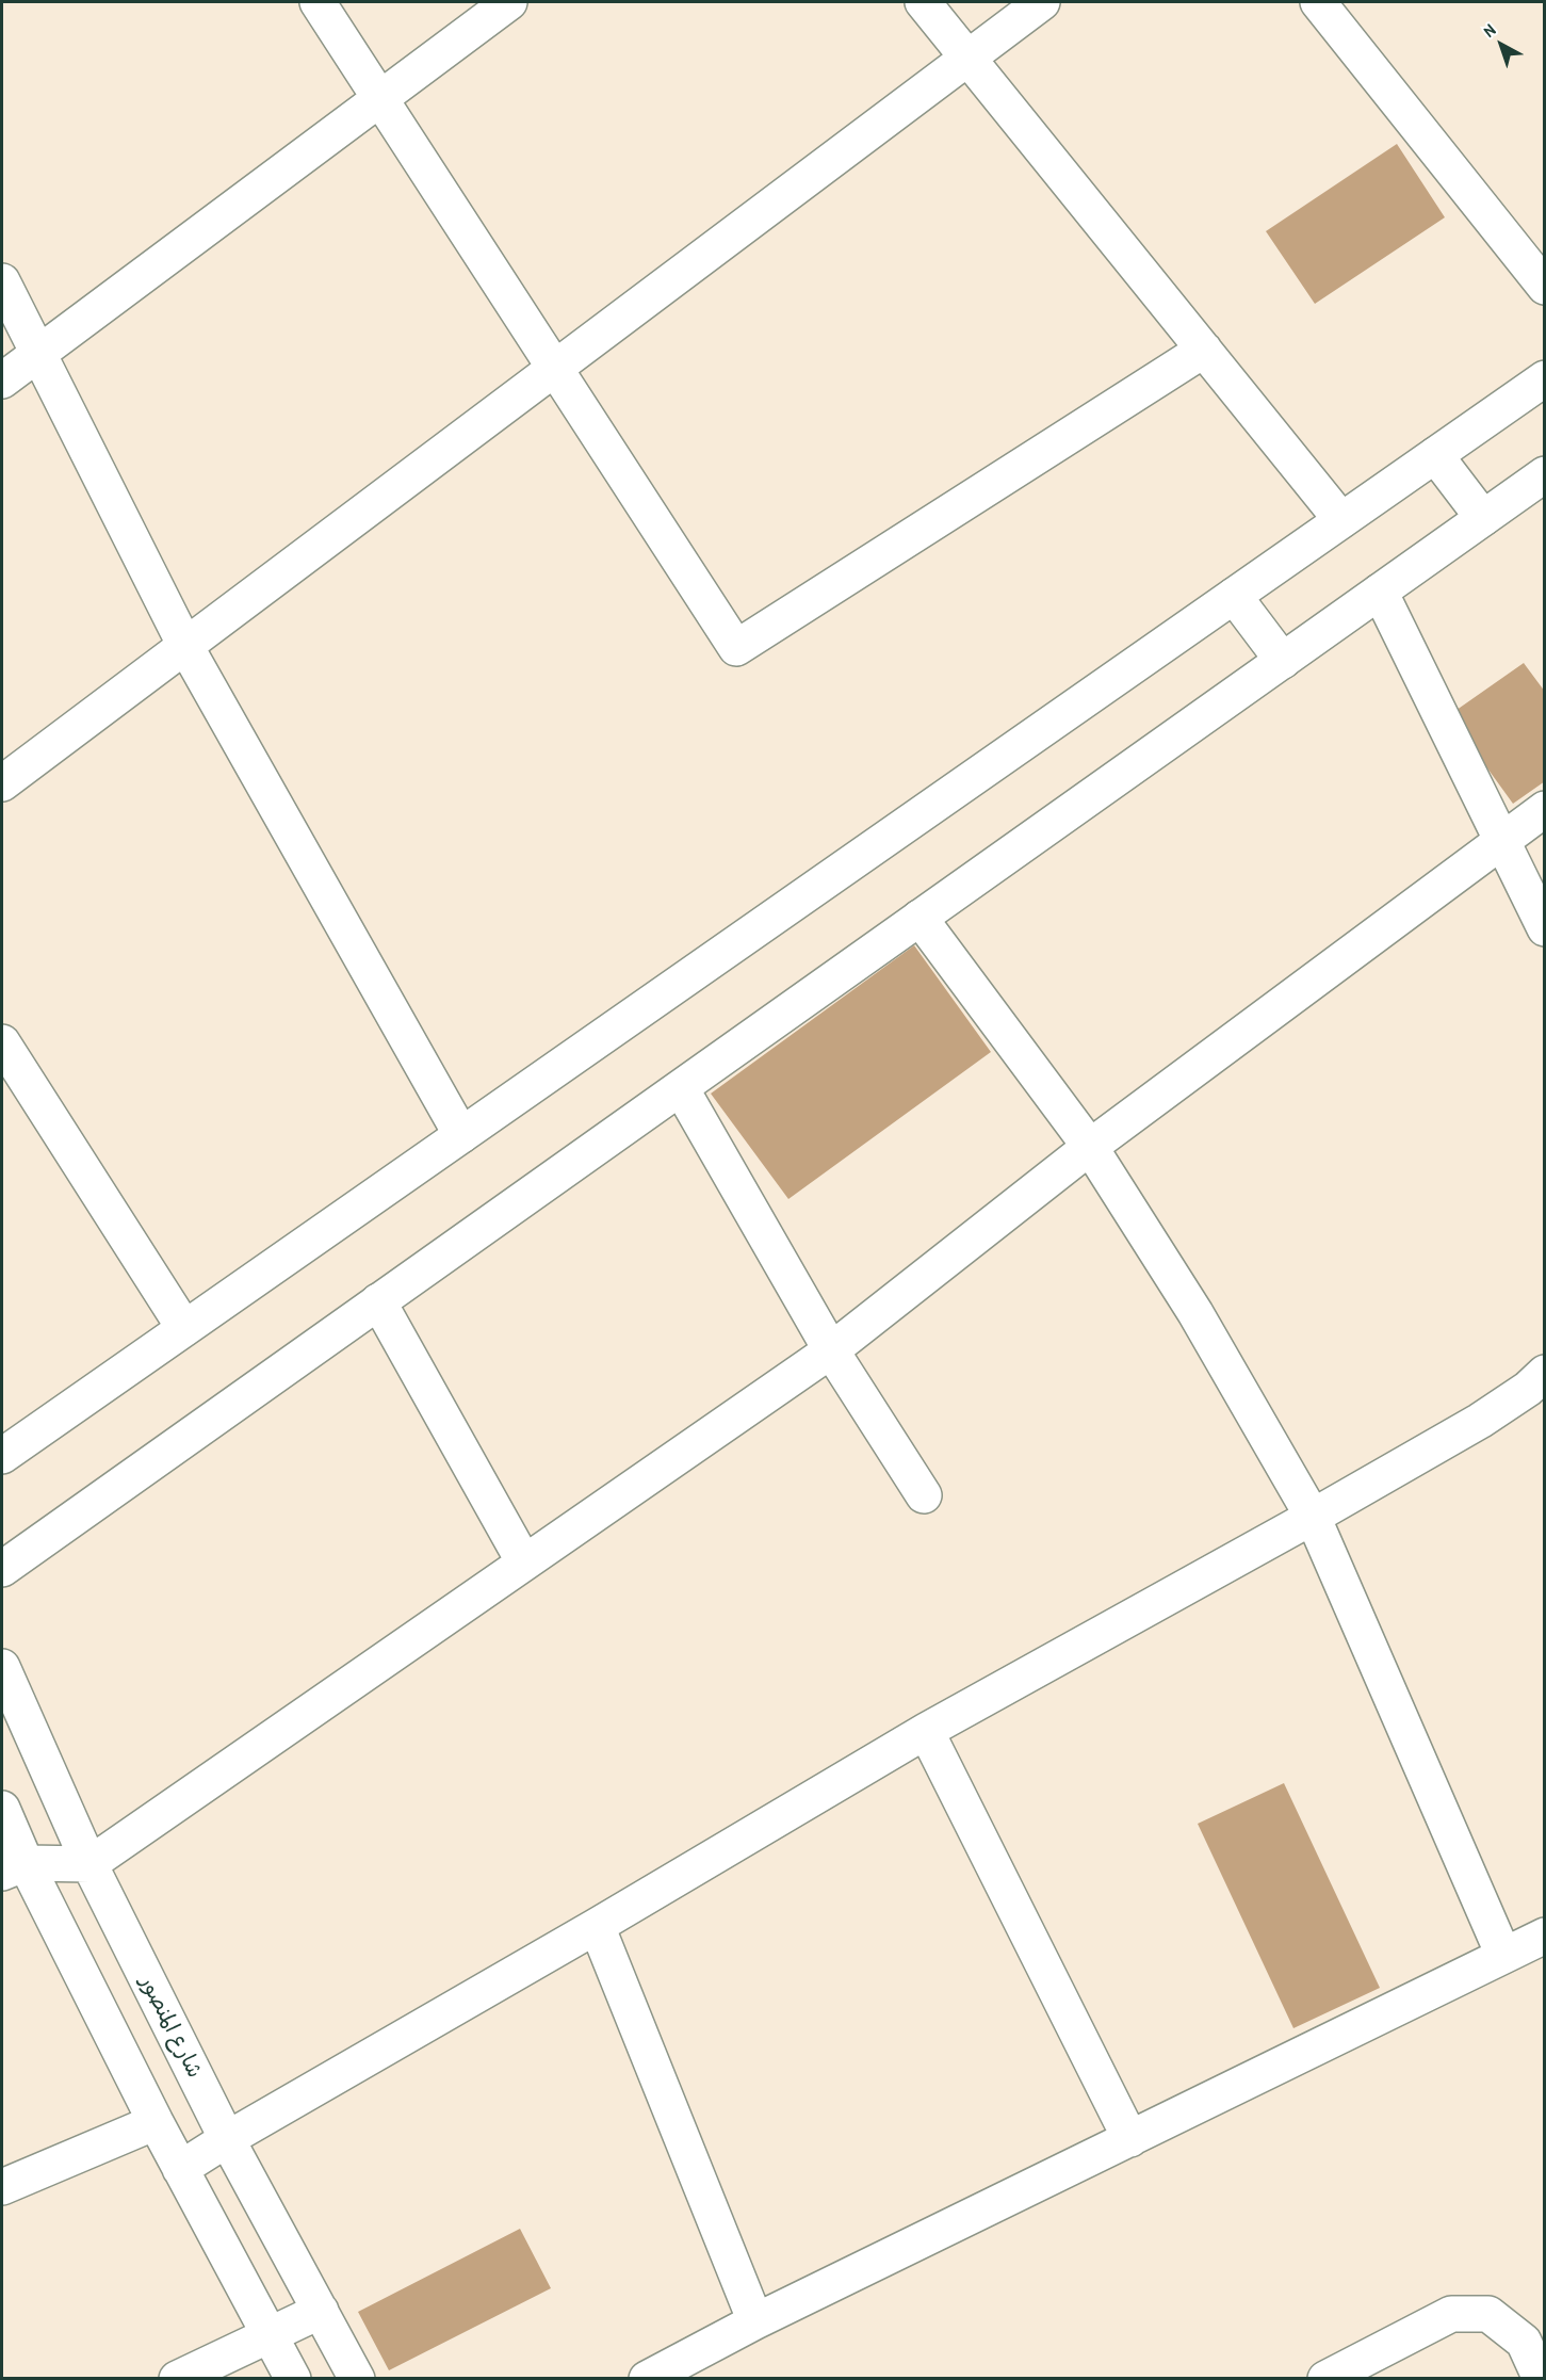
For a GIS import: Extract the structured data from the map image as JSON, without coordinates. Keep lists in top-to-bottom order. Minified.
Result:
{"streets":{"street":["شارع المنصور"]},"north":"top left"}
